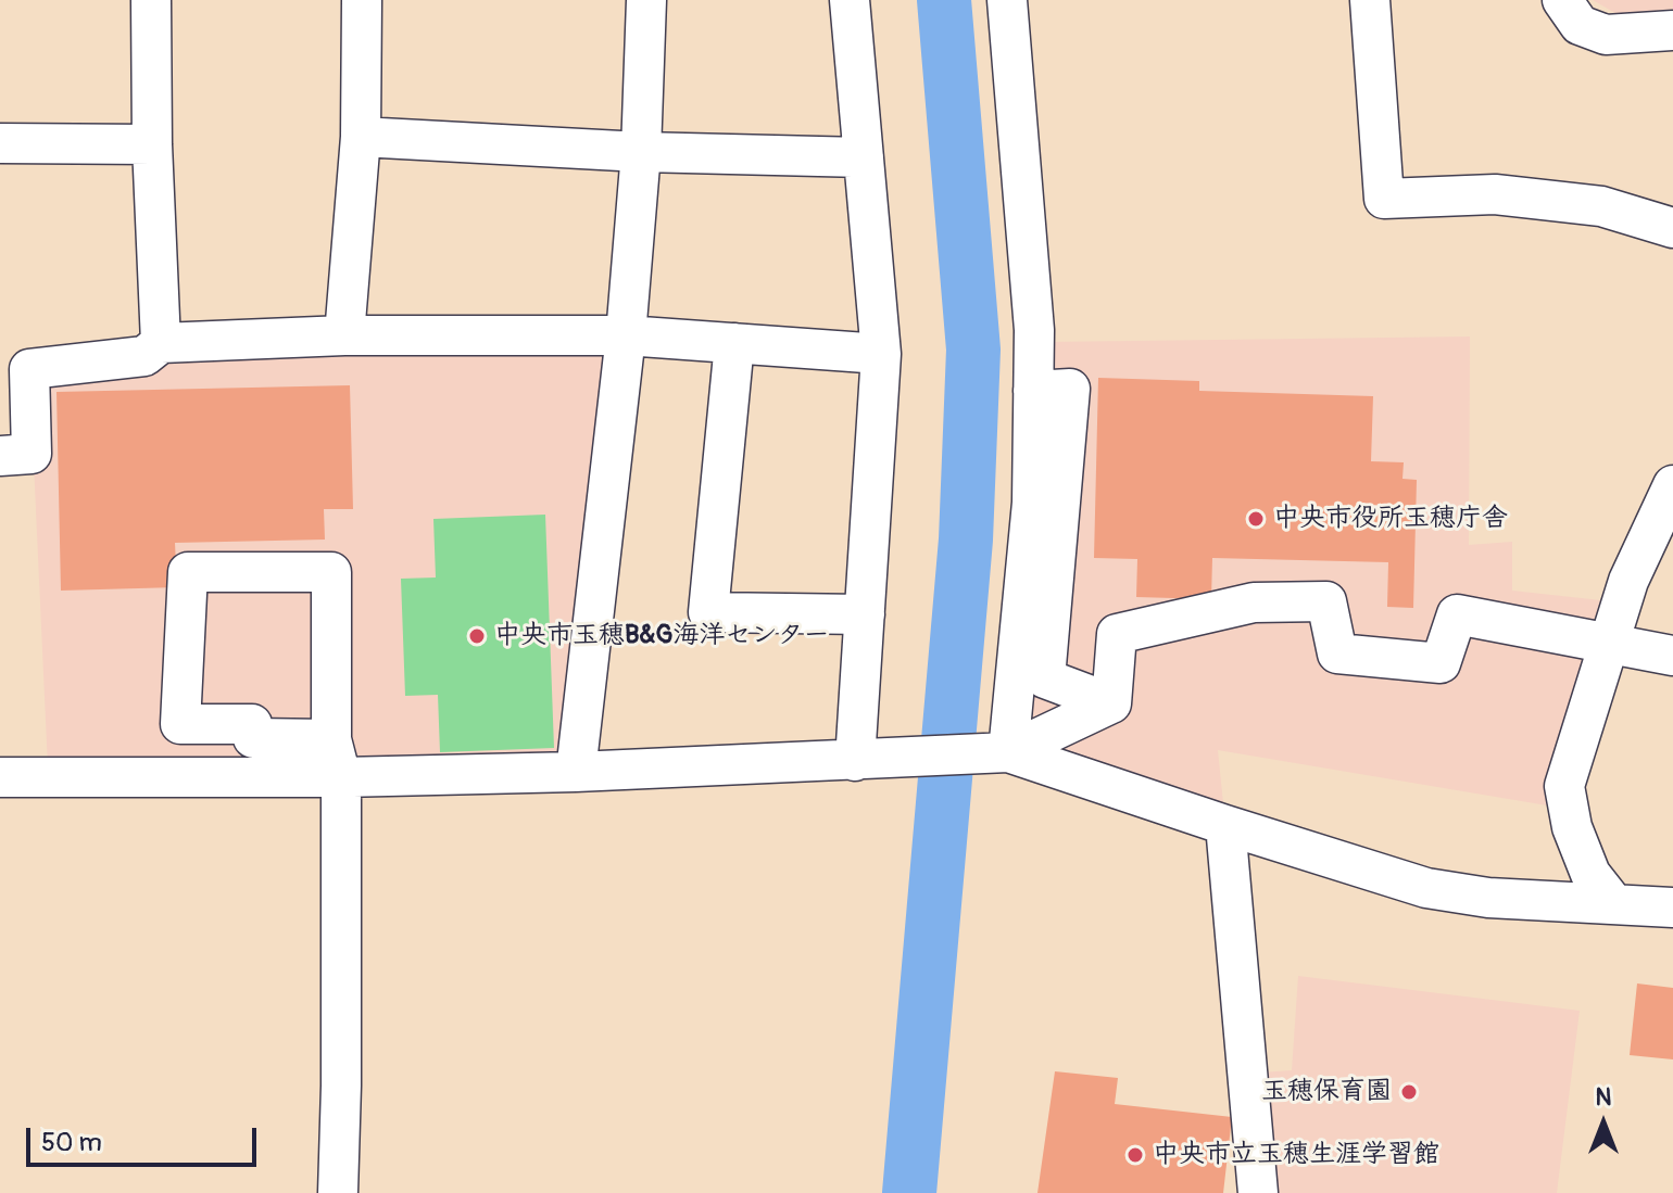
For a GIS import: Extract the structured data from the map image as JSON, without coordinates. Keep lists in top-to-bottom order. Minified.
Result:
{"places":["中央市役所玉穂庁舎","中央市玉穂B&G海洋センター","玉穂保育園","中央市立玉穂生涯学習館"],"scale_bar":"50 m","north":"top"}
